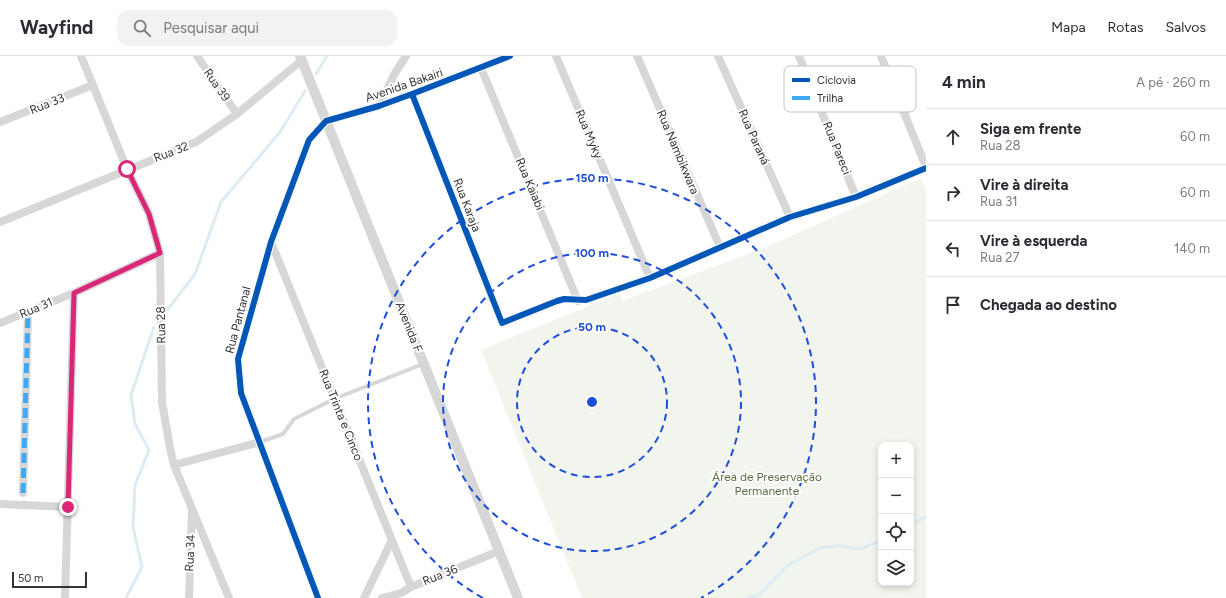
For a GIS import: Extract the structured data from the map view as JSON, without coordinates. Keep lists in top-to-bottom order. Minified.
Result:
{"streets":{"street":["Rua 39","Avenida Bakairi","Rua 33","Rua Myky","Rua Paraná","Rua Pareci","Rua 32","Rua Nambikwara","Rua Kaiabi","Rua Karaja","Rua 31","Rua Pantanal","Rua 28","Avenida F","Rua Trinta e Cinco","Rua 34","Rua 36"]},"crossings":[["Rua 39","Rua 32"],["Avenida Bakairi","Rua Kaiabi"],["Avenida Bakairi","Rua Karaja"],["Avenida Bakairi","Rua Pantanal"],["Avenida Bakairi","Avenida F"],["Rua 33","Rua 28"],["Rua 32","Rua 28"],["Rua 32","Avenida F"],["Rua Kaiabi","Rua Karaja"],["Rua 31","Rua 28"],["Rua Pantanal","Avenida F"],["Rua Pantanal","Rua Trinta e Cinco"],["Rua 28","Rua 34"],["Avenida F","Rua 36"],["Rua Trinta e Cinco","Rua 36"]],"parks":["Área de Preservação Permanente"],"legend":["Ciclovia","Trilha"],"scale_bar":"50 m","page":{"header":"Wayfind","search":"Pesquisar aqui","nav":["Mapa","Rotas","Salvos"],"heading":["4 min","A pé · 260 m"],"list":[["Siga em frente","Rua 28","60 m"],["Vire à direita","Rua 31","60 m"],["Vire à esquerda","Rua 27","140 m"],"Chegada ao destino"],"map_buttons":["+","−"],"scale":"50 m"},"rings":["150 m","100 m","50 m"]}
